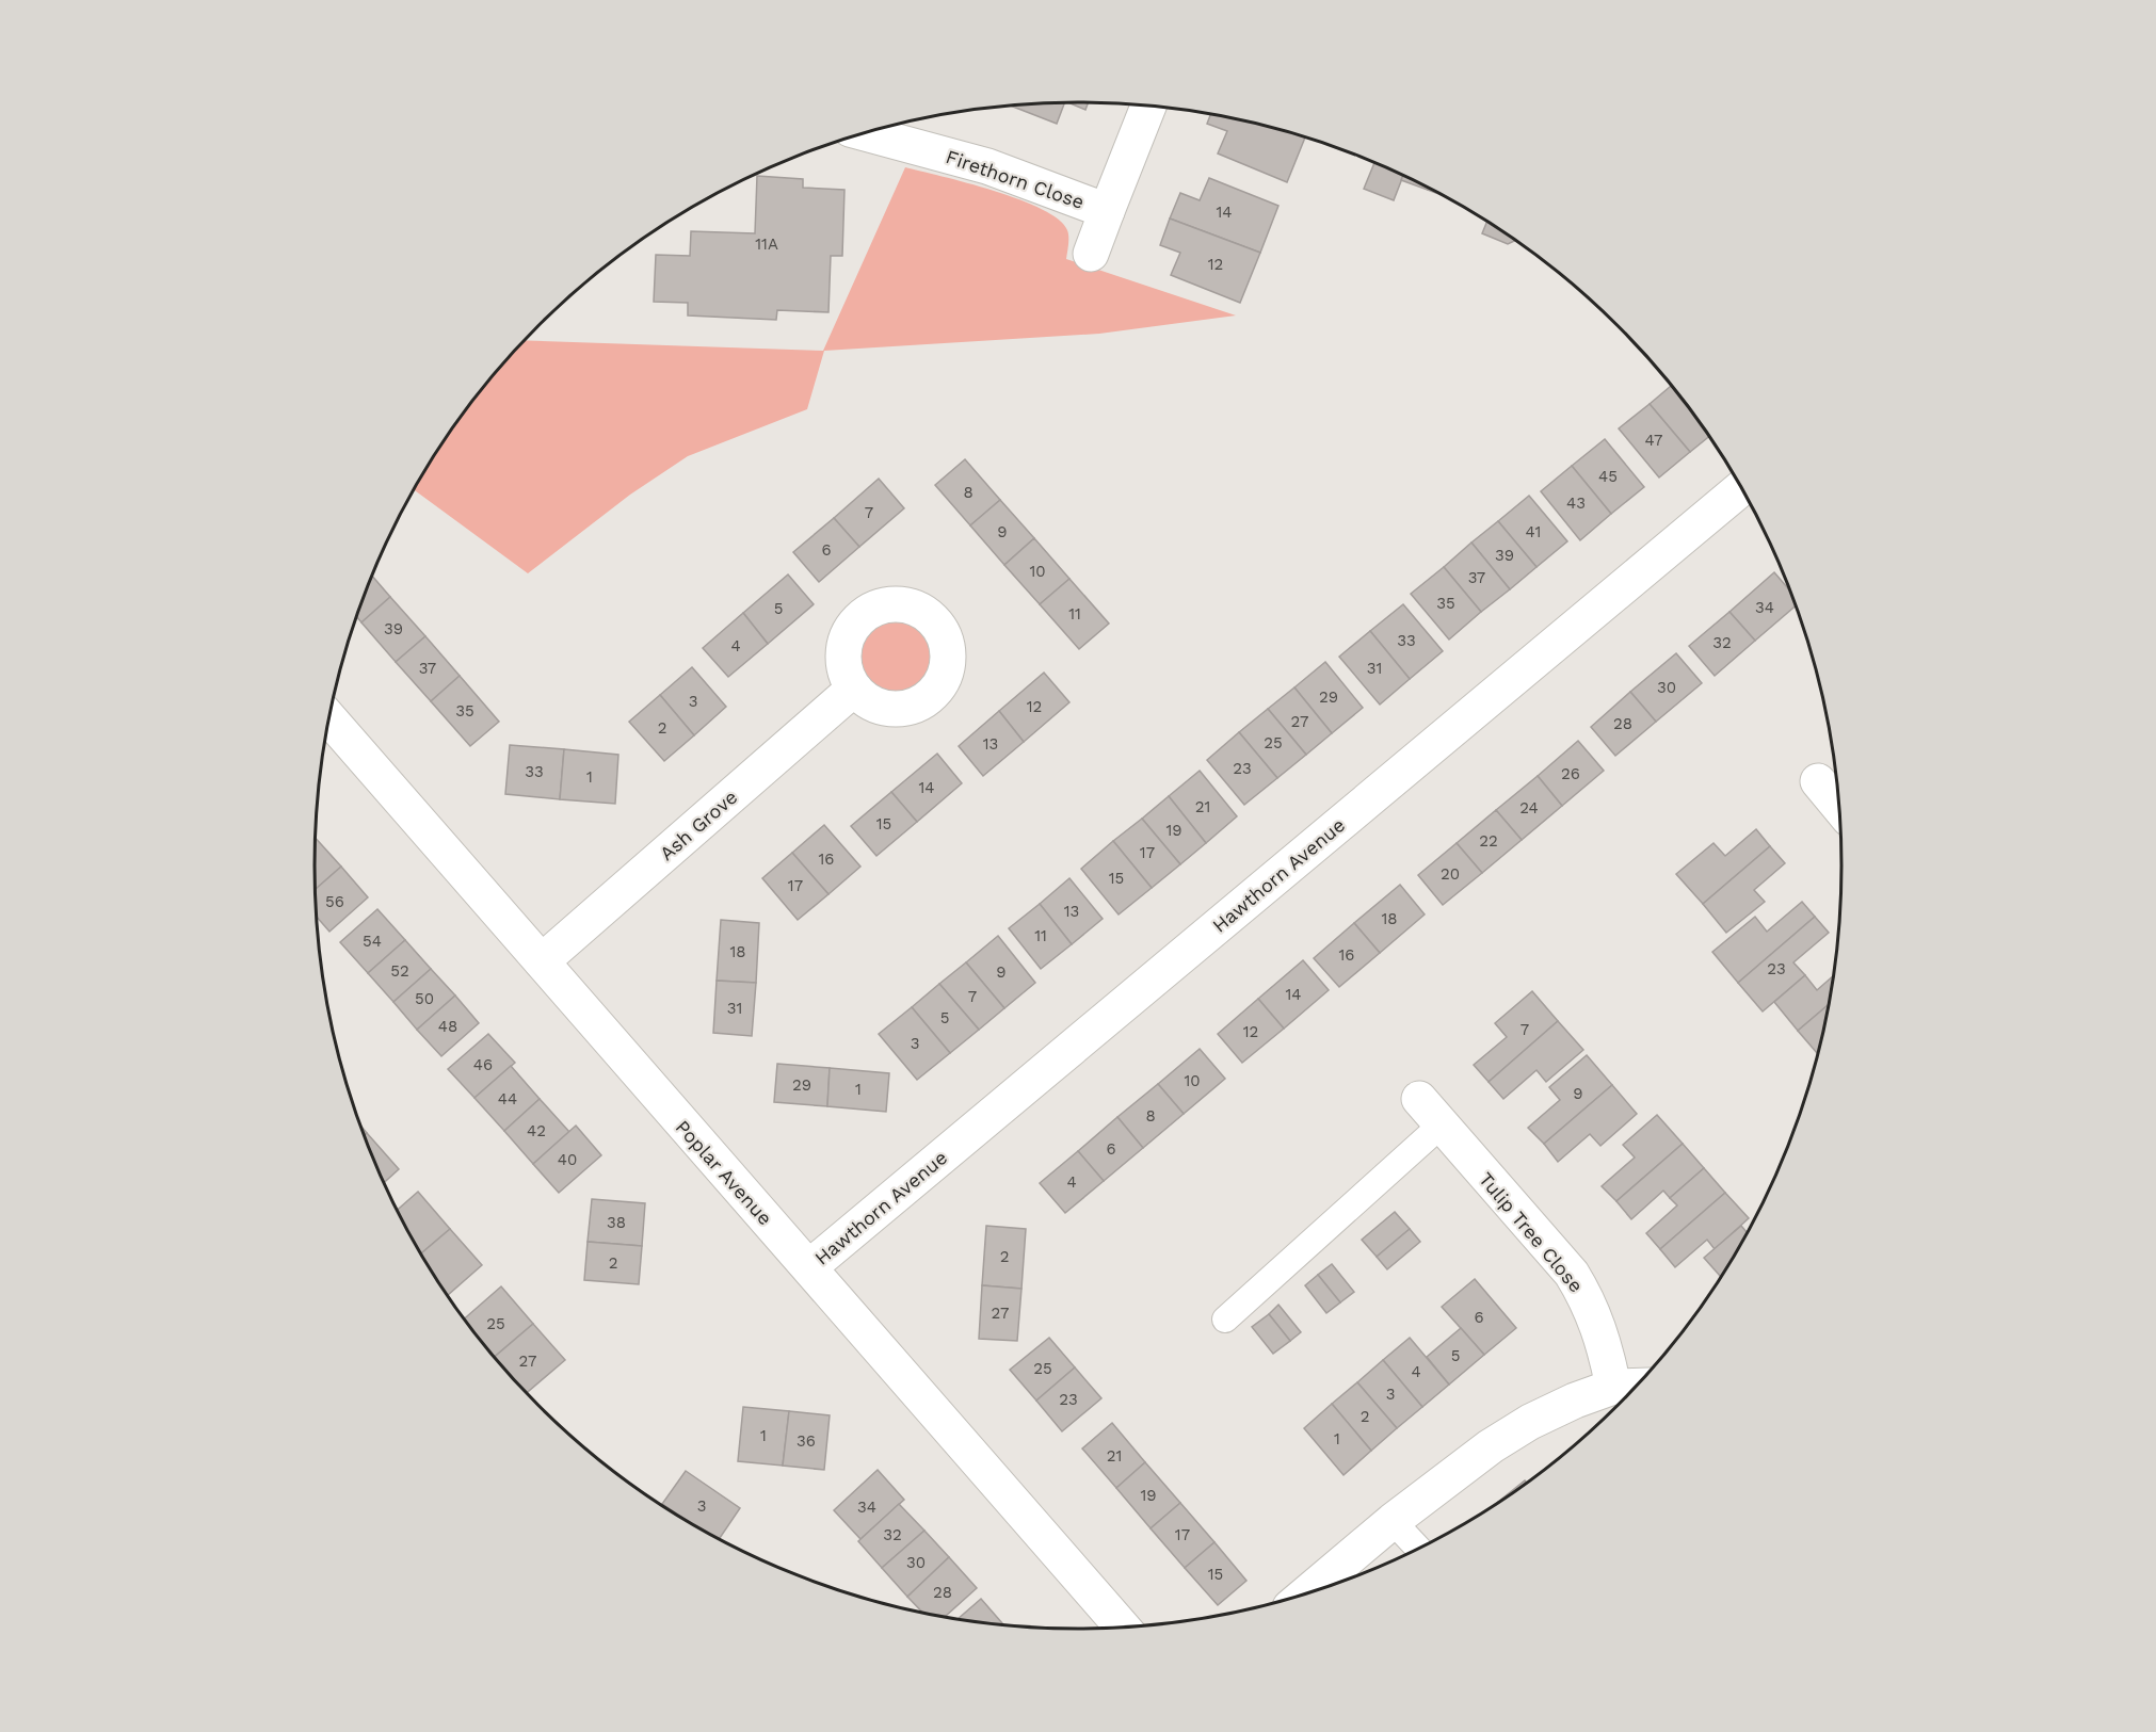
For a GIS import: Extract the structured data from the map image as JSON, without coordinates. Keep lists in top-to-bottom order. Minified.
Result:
{"streets":{"street":["Firethorn Close","Ash Grove","Hawthorn Avenue","Poplar Avenue","Tulip Tree Close"]},"crossings":[["Ash Grove","Poplar Avenue"],["Hawthorn Avenue","Poplar Avenue"]],"house_numbers":["14","11A","12","47","45","8","43","7","9","41","6","39","10","37","35","34","5","11","39","33","32","4","37","31","30","29","3","12","35","27","28","2","25","13","23","33","26","1","14","21","24","15","19","22","17","16","20","15","17","56","13","18","11","54","18","16","23","52","9","14","7","50","31","5","48","7","12","3","46","10","29","1","9","44","8","42","6","40","4","38","2","2","27","6","25","5","27","25","4","3","23","2","1","1","36","21","19","3","34","32","17","30","15","28"]}
